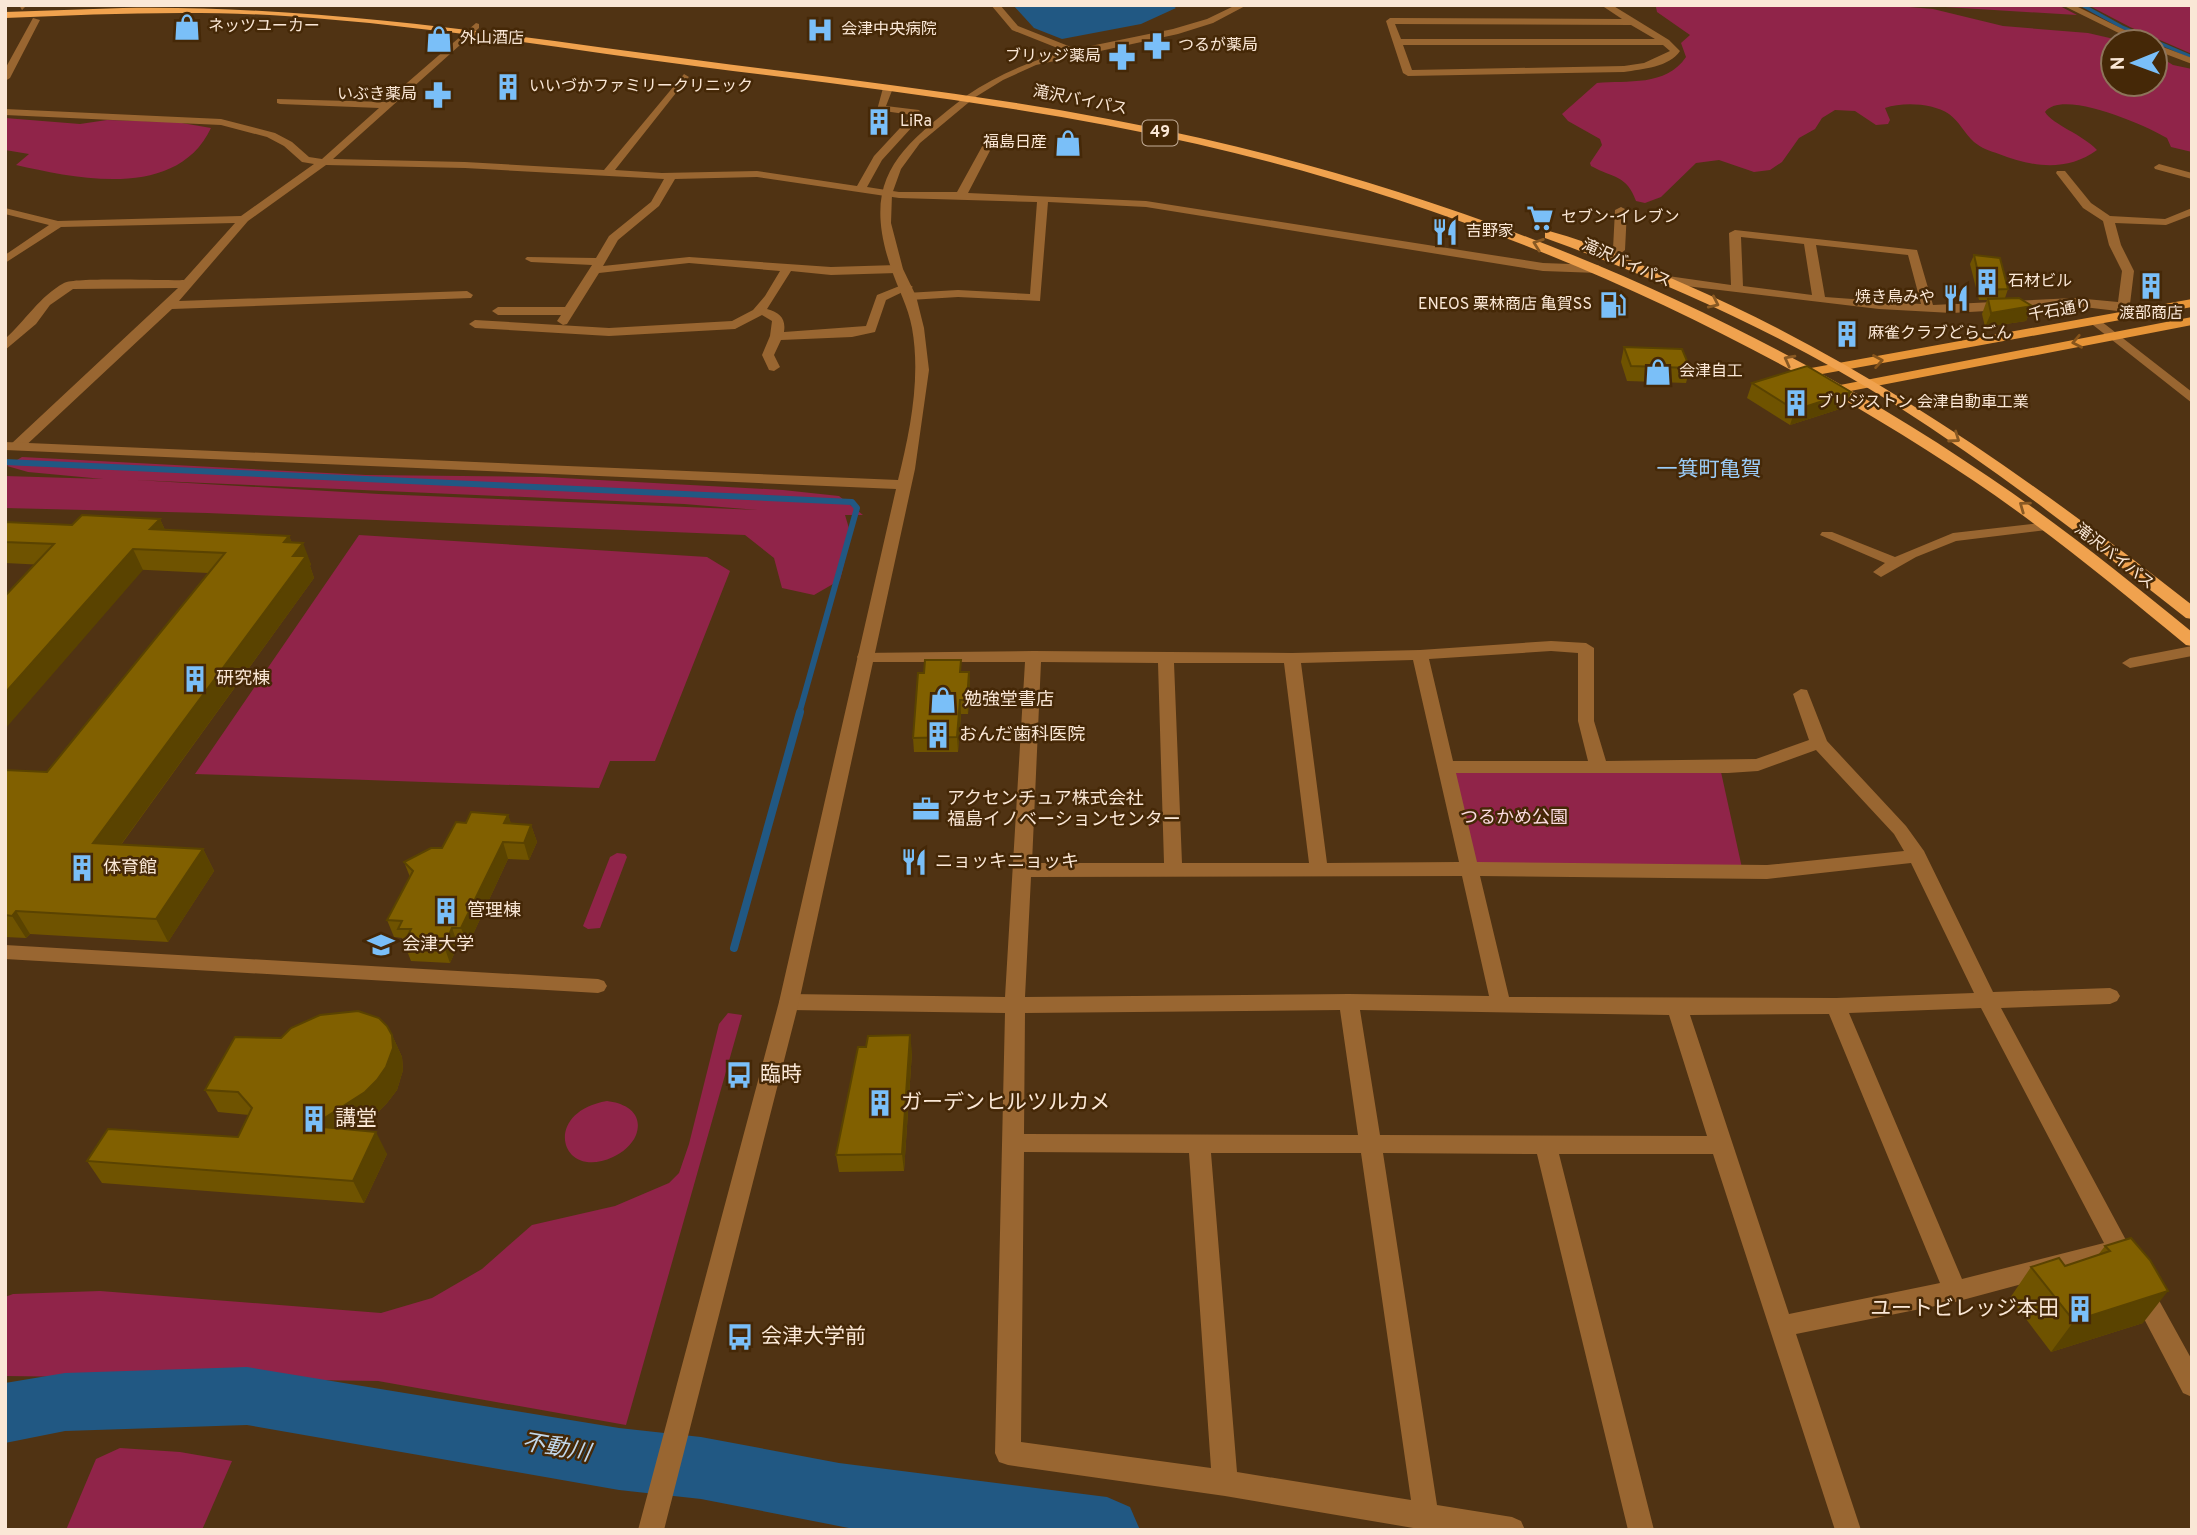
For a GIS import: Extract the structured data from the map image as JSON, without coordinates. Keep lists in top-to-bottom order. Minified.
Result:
{"streets":{"highway":["滝沢バイパス","49"],"main road":["千石通り"]},"crossings":[["滝沢バイパス","千石通り"]],"districts":["一箕町亀賀"],"water":["不動川"],"parks":["つるかめ公園"],"places":{"shop":["ネッツユーカー","外山酒店","福島日産","会津自工","勉強堂書店"],"hospital":["会津中央病院"],"pharmacy":["つるが薬局","ブリッジ薬局","いぶき薬局"],"building":["いいづかファミリークリニック","LiRa","石材ビル","渡部商店","麻雀クラブどらごん","ブリジストン 会津自動車工業","研究棟","おんだ歯科医院","体育館","管理棟","ガーデンヒルツルカメ","講堂","ユートビレッジ本田"],"supermarket":["セブン-イレブン"],"restaurant":["吉野家","焼き鳥みや","ニョッキニョッキ"],"fuel station":["ENEOS 栗林商店 亀賀SS"],"office":["アクセンチュア株式会社 福島イノベーションセンター"],"school or university":["会津大学"],"bus stop":["臨時","会津大学前"]},"north":"left"}
